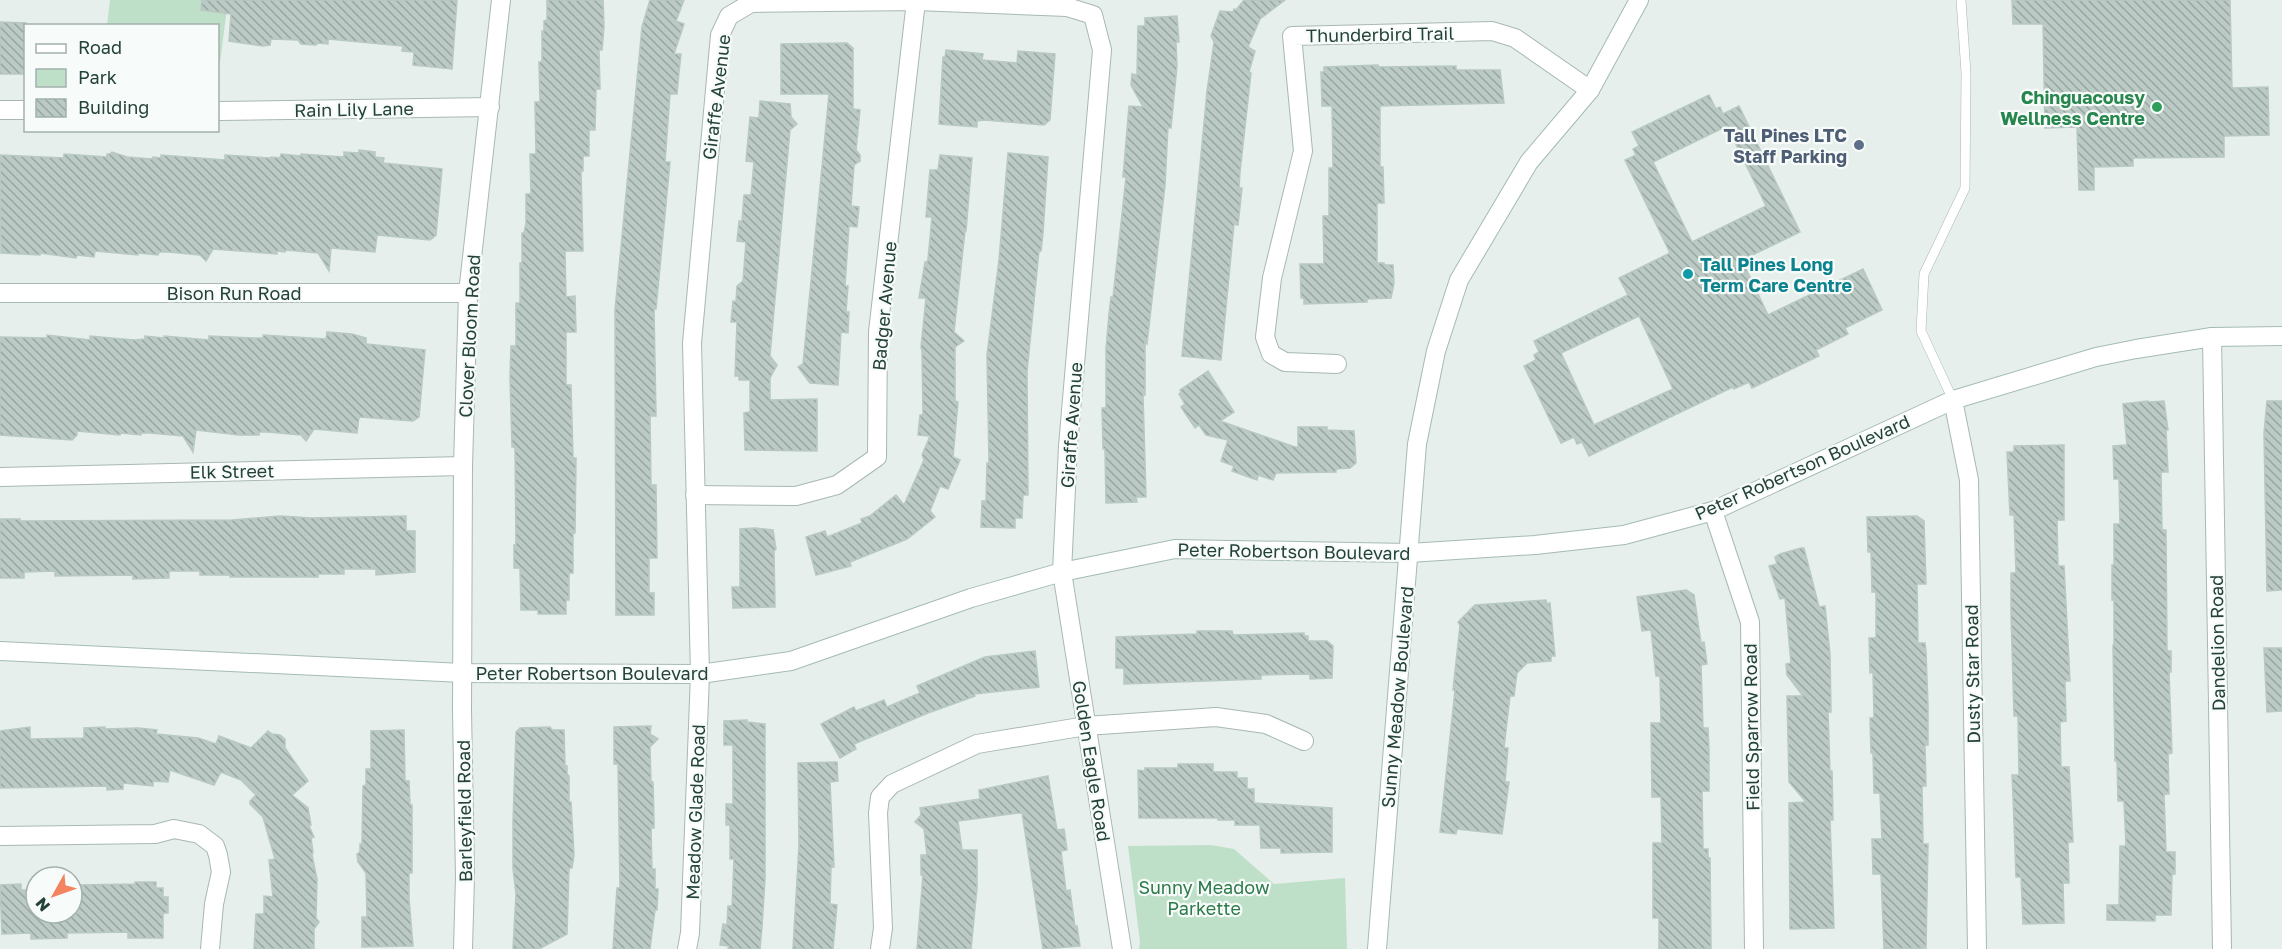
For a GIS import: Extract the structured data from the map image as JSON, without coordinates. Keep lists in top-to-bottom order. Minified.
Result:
{"streets":{"street":["Thunderbird Trail","Giraffe Avenue","Rain Lily Lane","Bison Run Road","Badger Avenue","Clover Bloom Road","Peter Robertson Boulevard","Elk Street","Dandelion Road","Dusty Star Road","Sunny Meadow Boulevard","Field Sparrow Road","Golden Eagle Road","Barleyfield Road","Meadow Glade Road"]},"crossings":[["Thunderbird Trail","Sunny Meadow Boulevard"],["Giraffe Avenue","Badger Avenue"],["Giraffe Avenue","Peter Robertson Boulevard"],["Giraffe Avenue","Golden Eagle Road"],["Giraffe Avenue","Meadow Glade Road"],["Rain Lily Lane","Clover Bloom Road"],["Bison Run Road","Clover Bloom Road"],["Clover Bloom Road","Peter Robertson Boulevard"],["Clover Bloom Road","Elk Street"],["Clover Bloom Road","Barleyfield Road"],["Peter Robertson Boulevard","Dandelion Road"],["Peter Robertson Boulevard","Dusty Star Road"],["Peter Robertson Boulevard","Sunny Meadow Boulevard"],["Peter Robertson Boulevard","Field Sparrow Road"],["Peter Robertson Boulevard","Golden Eagle Road"],["Peter Robertson Boulevard","Barleyfield Road"],["Peter Robertson Boulevard","Meadow Glade Road"]],"parks":["Sunny Meadow Parkette"],"places":["Chinguacousy Wellness Centre","Tall Pines LTC Staff Parking","Tall Pines Long Term Care Centre"],"legend":["Road","Park","Building"],"north":"bottom left"}
